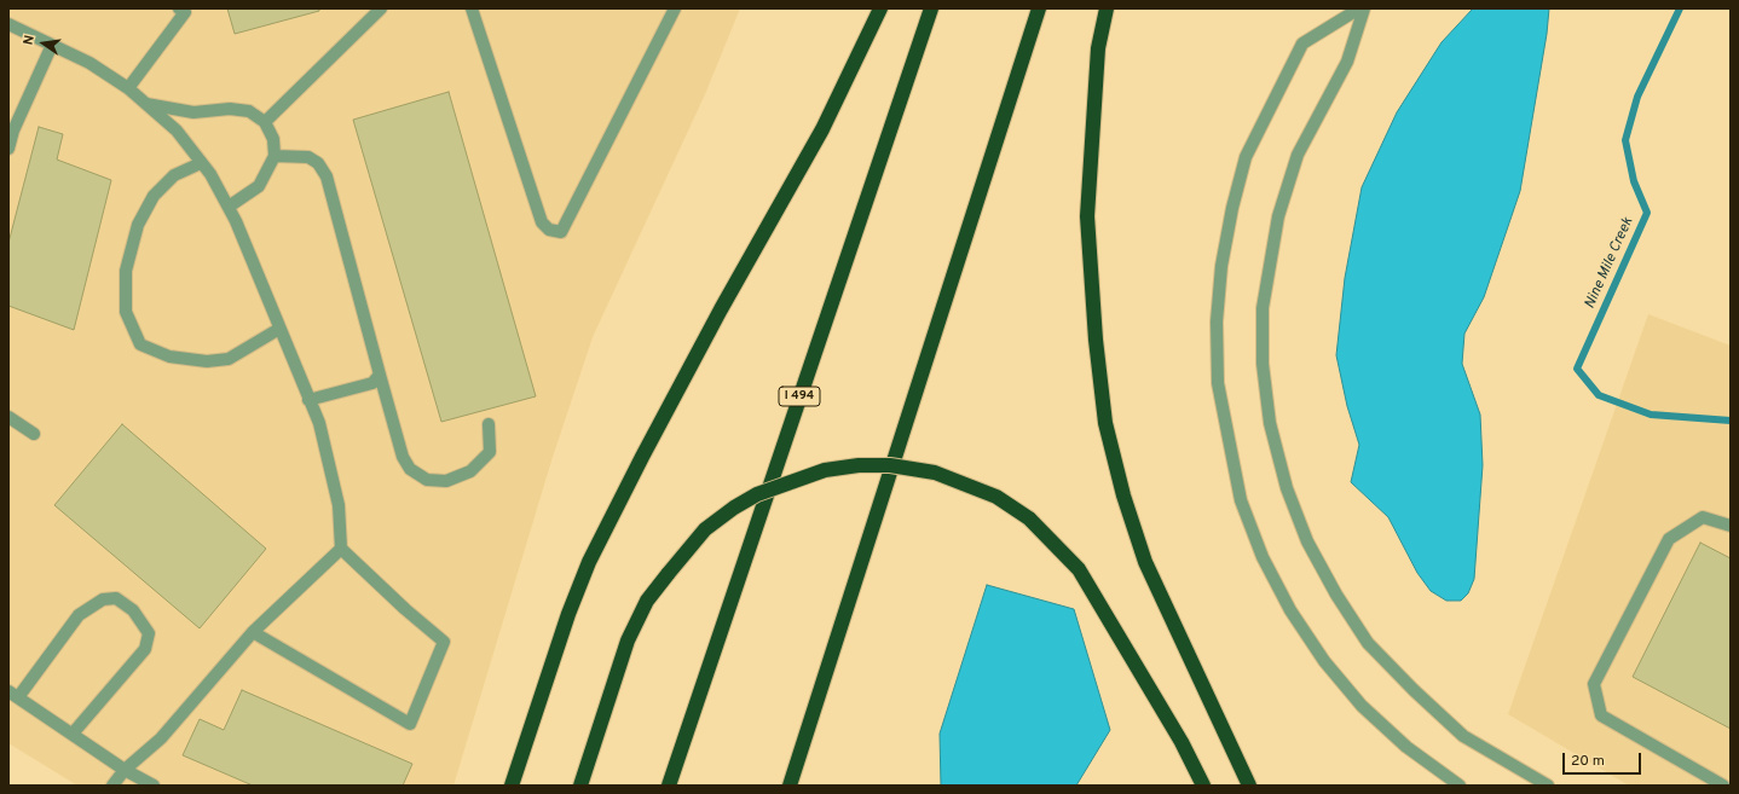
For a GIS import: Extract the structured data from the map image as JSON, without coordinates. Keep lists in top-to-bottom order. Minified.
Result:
{"streets":{"highway":["I 494"]},"water":["Nine Mile Creek"],"scale_bar":"20 m","north":"left"}
